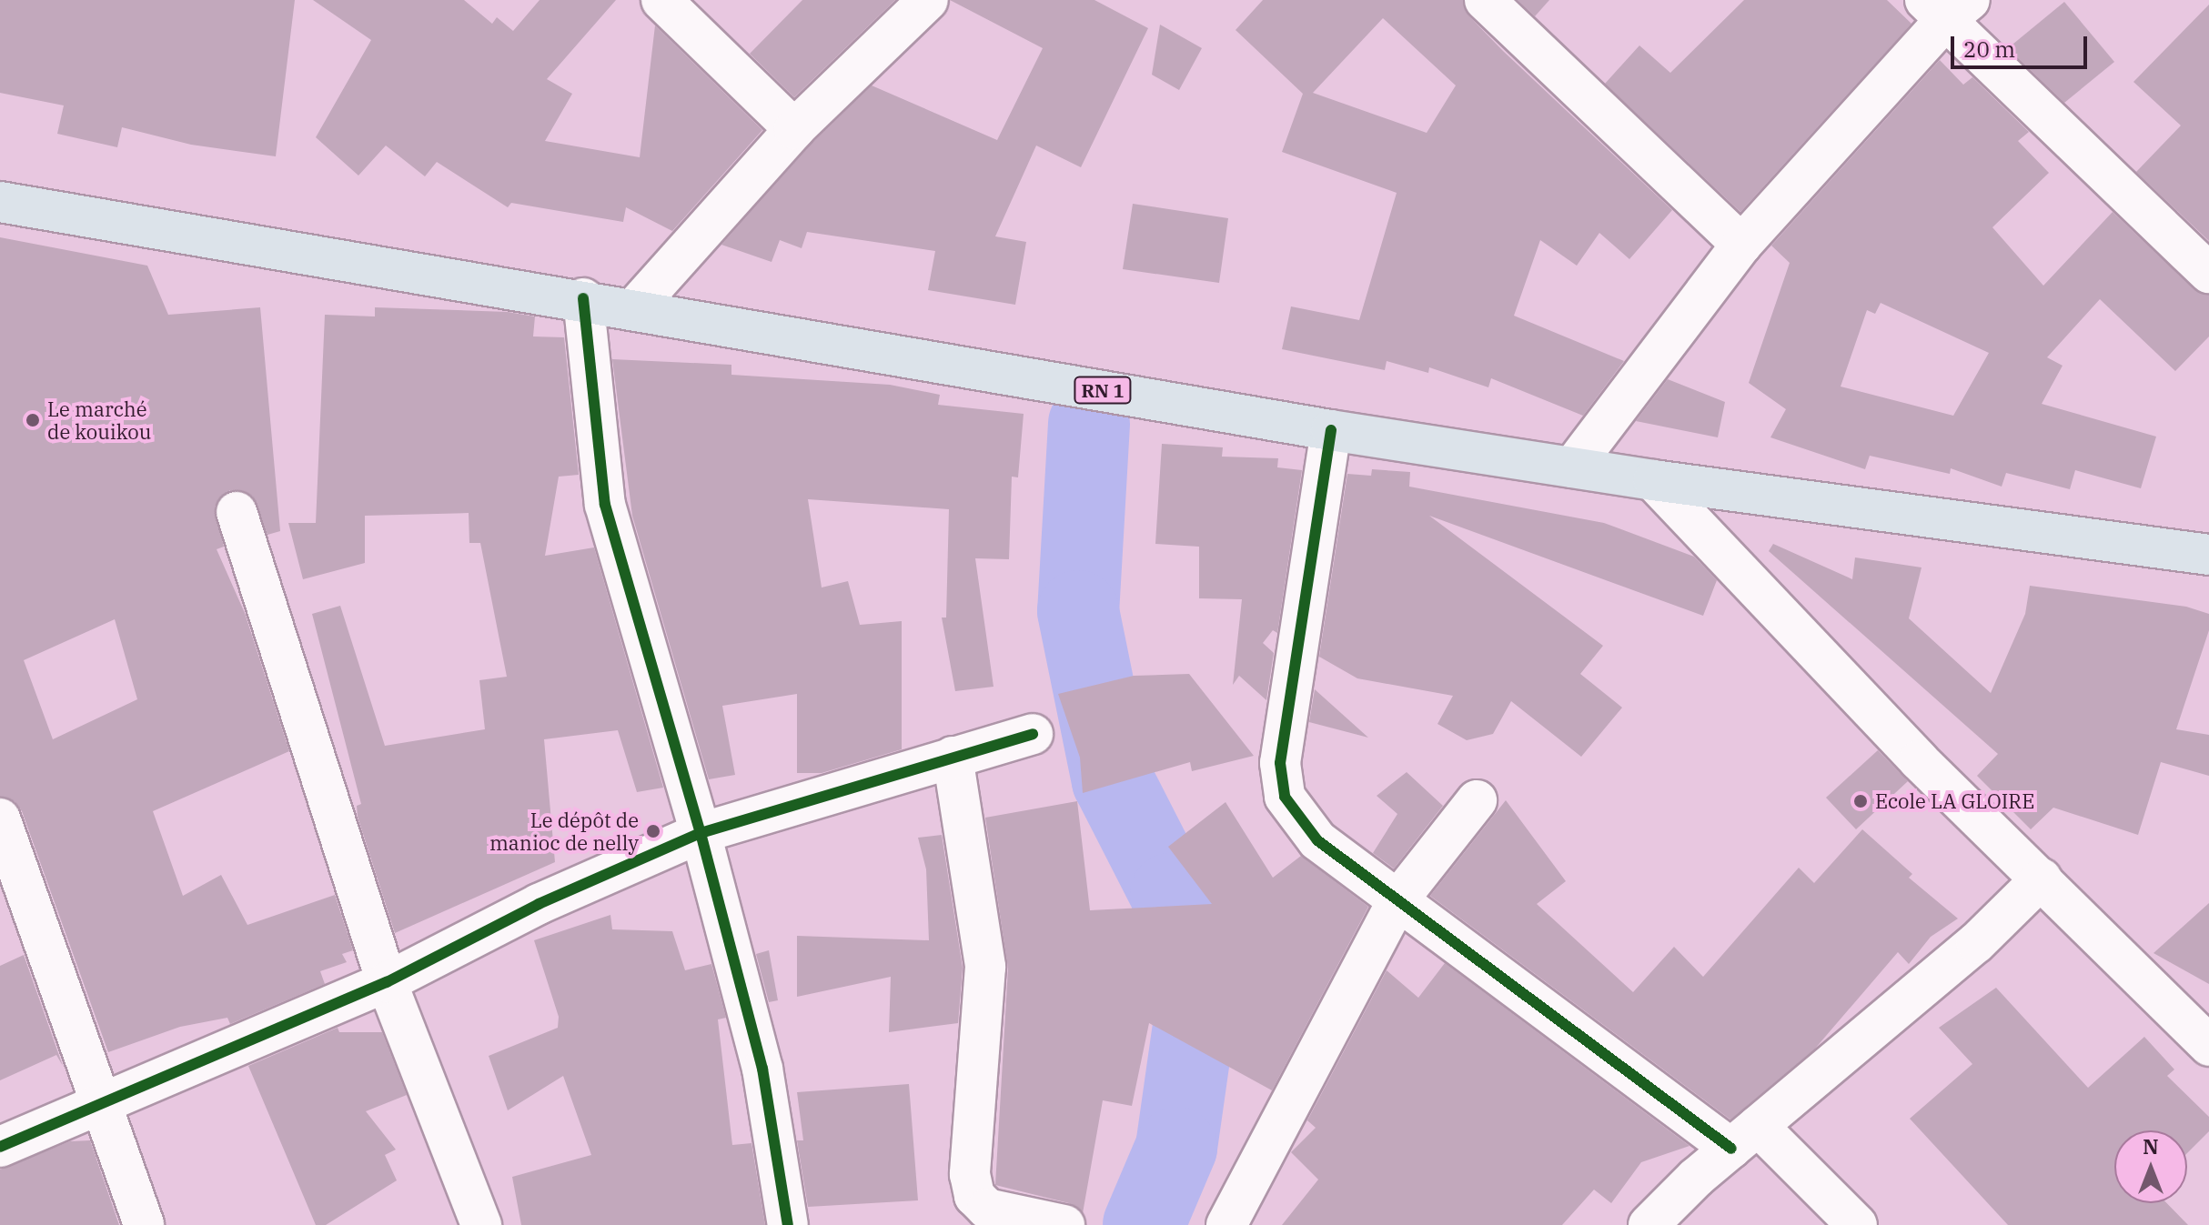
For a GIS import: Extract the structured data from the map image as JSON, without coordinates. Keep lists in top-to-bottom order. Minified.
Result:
{"streets":{"highway":["RN 1"]},"places":["Le marché de kouikou","Ecole LA GLOIRE","Le dépôt de manioc de nelly"],"scale_bar":"20 m","north":"top"}
